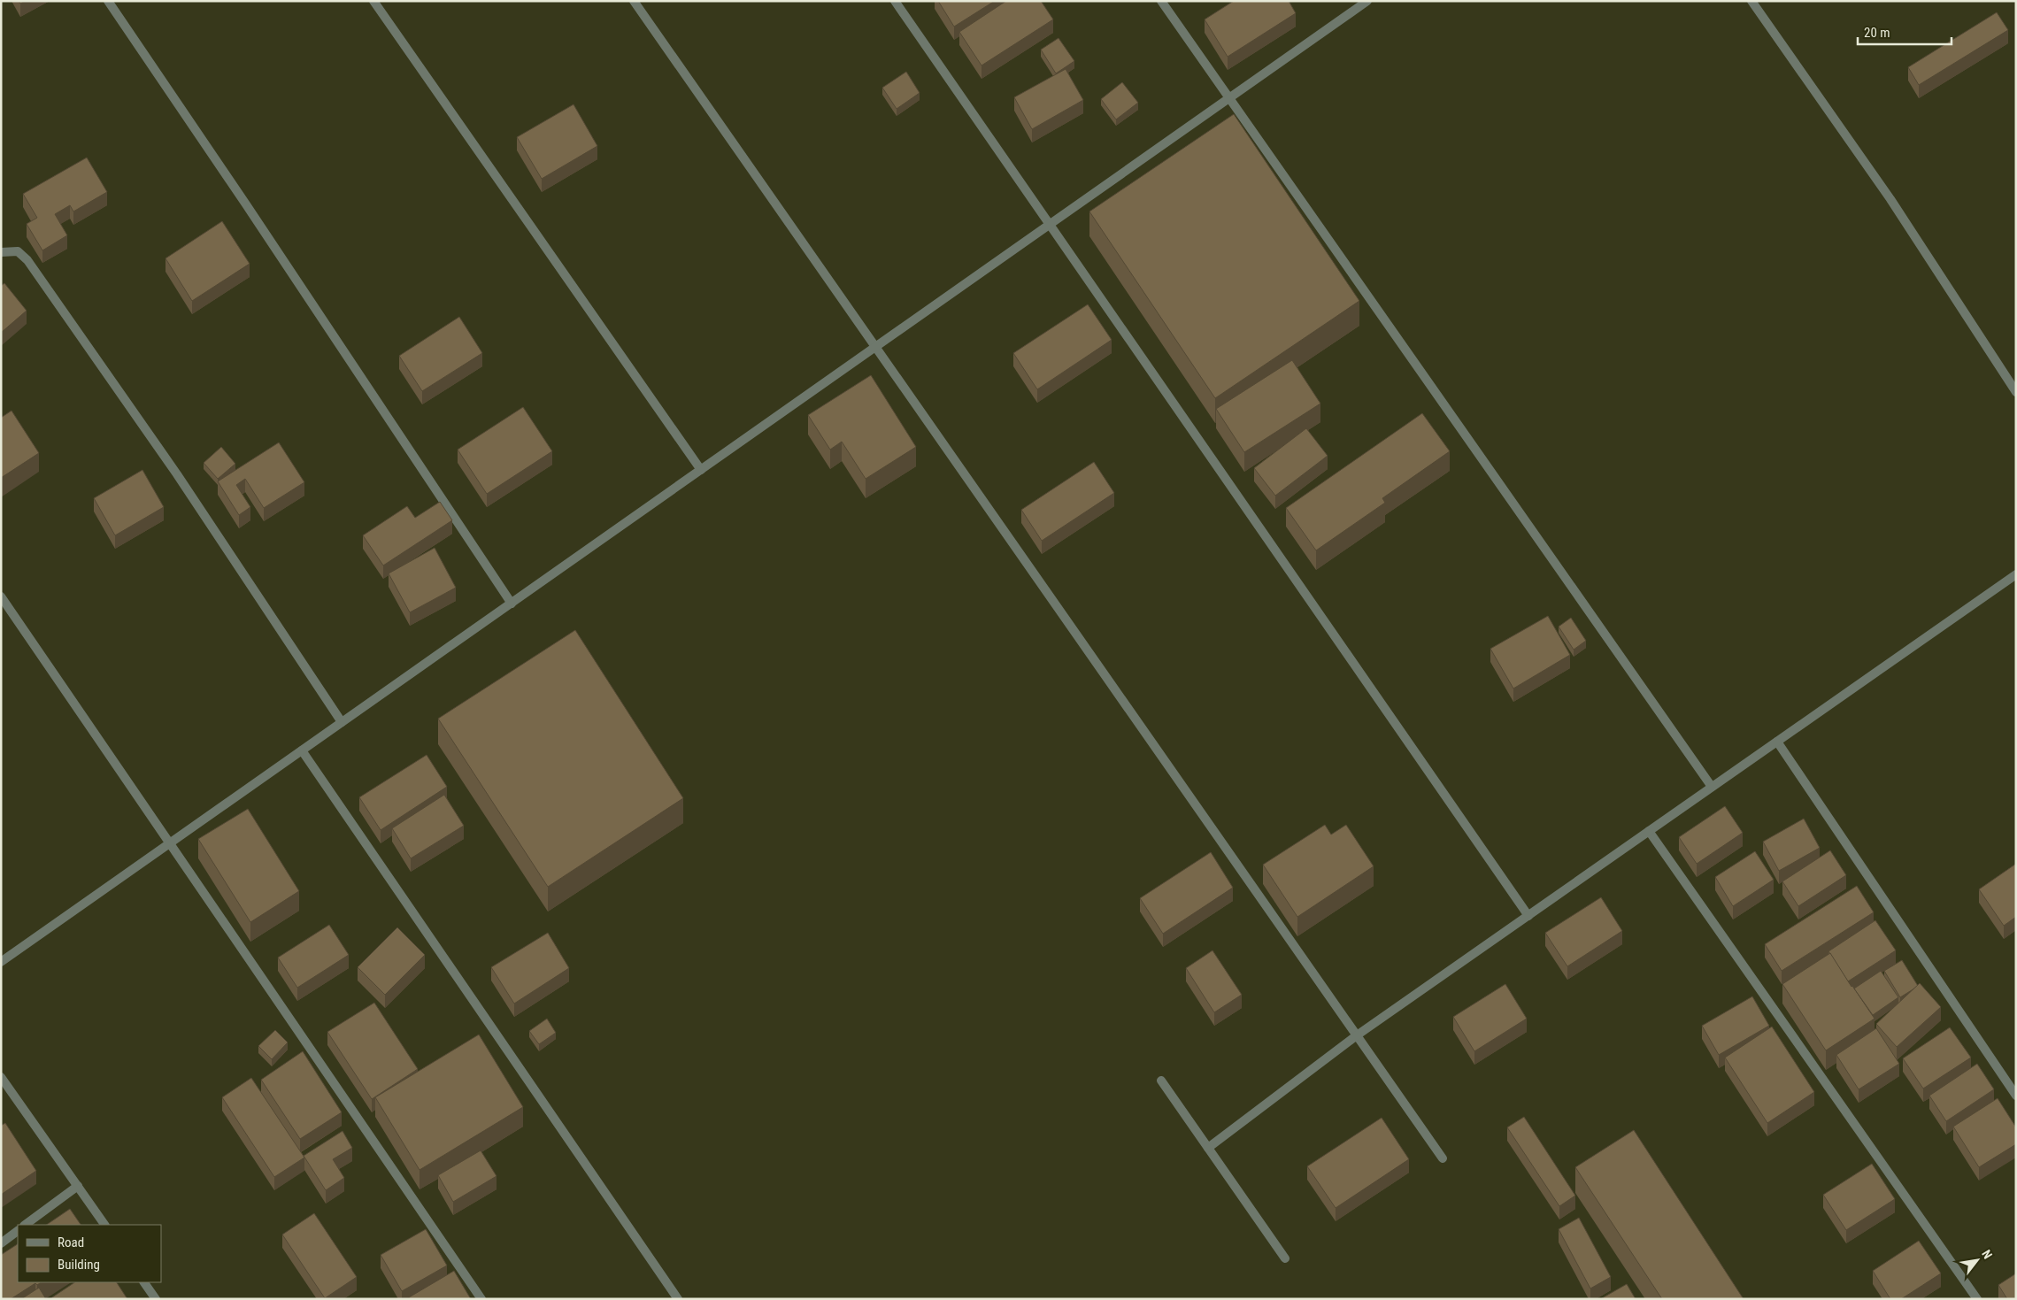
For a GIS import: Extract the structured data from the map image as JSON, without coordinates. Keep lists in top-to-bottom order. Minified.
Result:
{"legend":["Road","Building"],"scale_bar":"20 m","north":"top right"}
